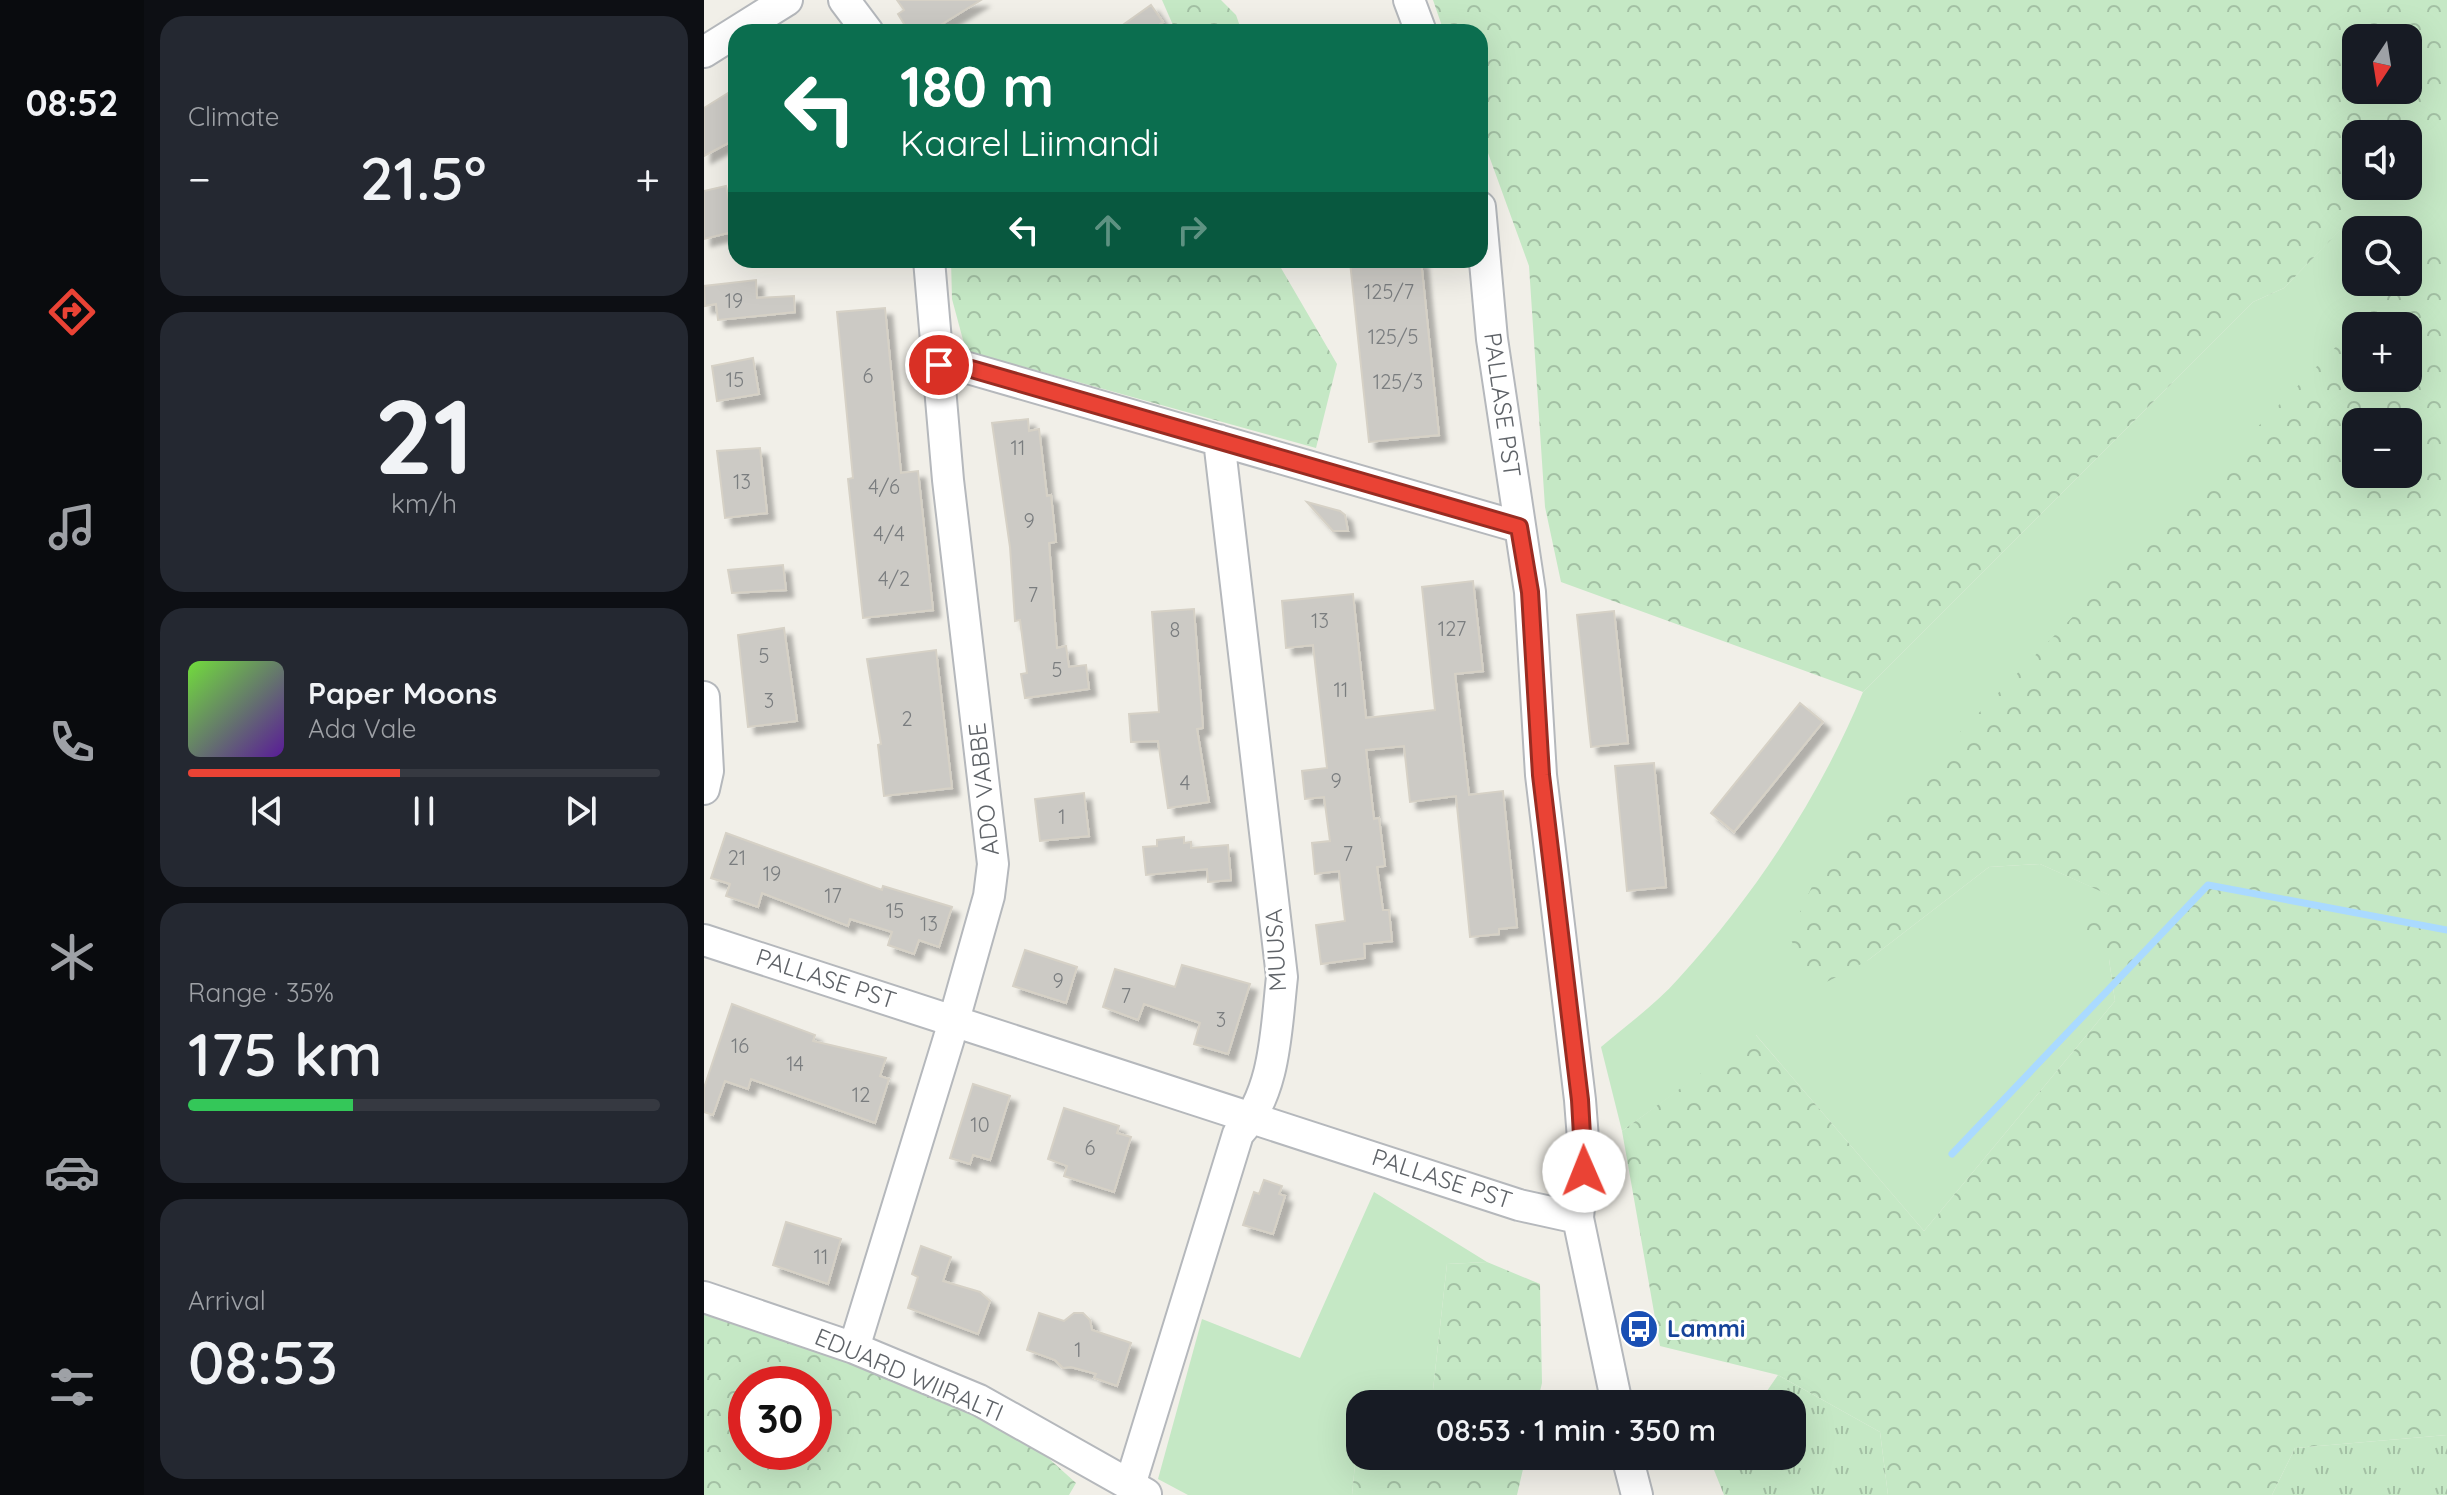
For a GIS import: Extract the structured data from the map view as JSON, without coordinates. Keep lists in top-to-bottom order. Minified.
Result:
{"streets":{"street":["PALLASE PST","ADO VABBE","MUUSA","EDUARD WIIRALTI"]},"crossings":[["PALLASE PST","ADO VABBE"],["PALLASE PST","MUUSA"],["ADO VABBE","EDUARD WIIRALTI"],["MUUSA","EDUARD WIIRALTI"]],"places":{"bus stop":["Lammi"]},"house_numbers":["125/7","19","125/5","6","15","125/3","11","13","4/6","9","4/4","4/2","7","13","127","8","5","5","11","3","2","9","4","1","7","21","19","17","15","13","9","7","3","16","14","12","10","6","11","1"],"north":"bottom","page":{"tabs":"08:52","tile":["Climate",["21","km/h"],["Range · 35%","175 km"],["Arrival","08:53"]],"map_buttons":["+","−"],"turn":["180 m","Kaarel Liimandi"],"heat":["−","21.5°","+"],"song":["Paper Moons","Ada Vale"],"limit":"30","trip":"08:53 · 1 min · 350 m"}}
